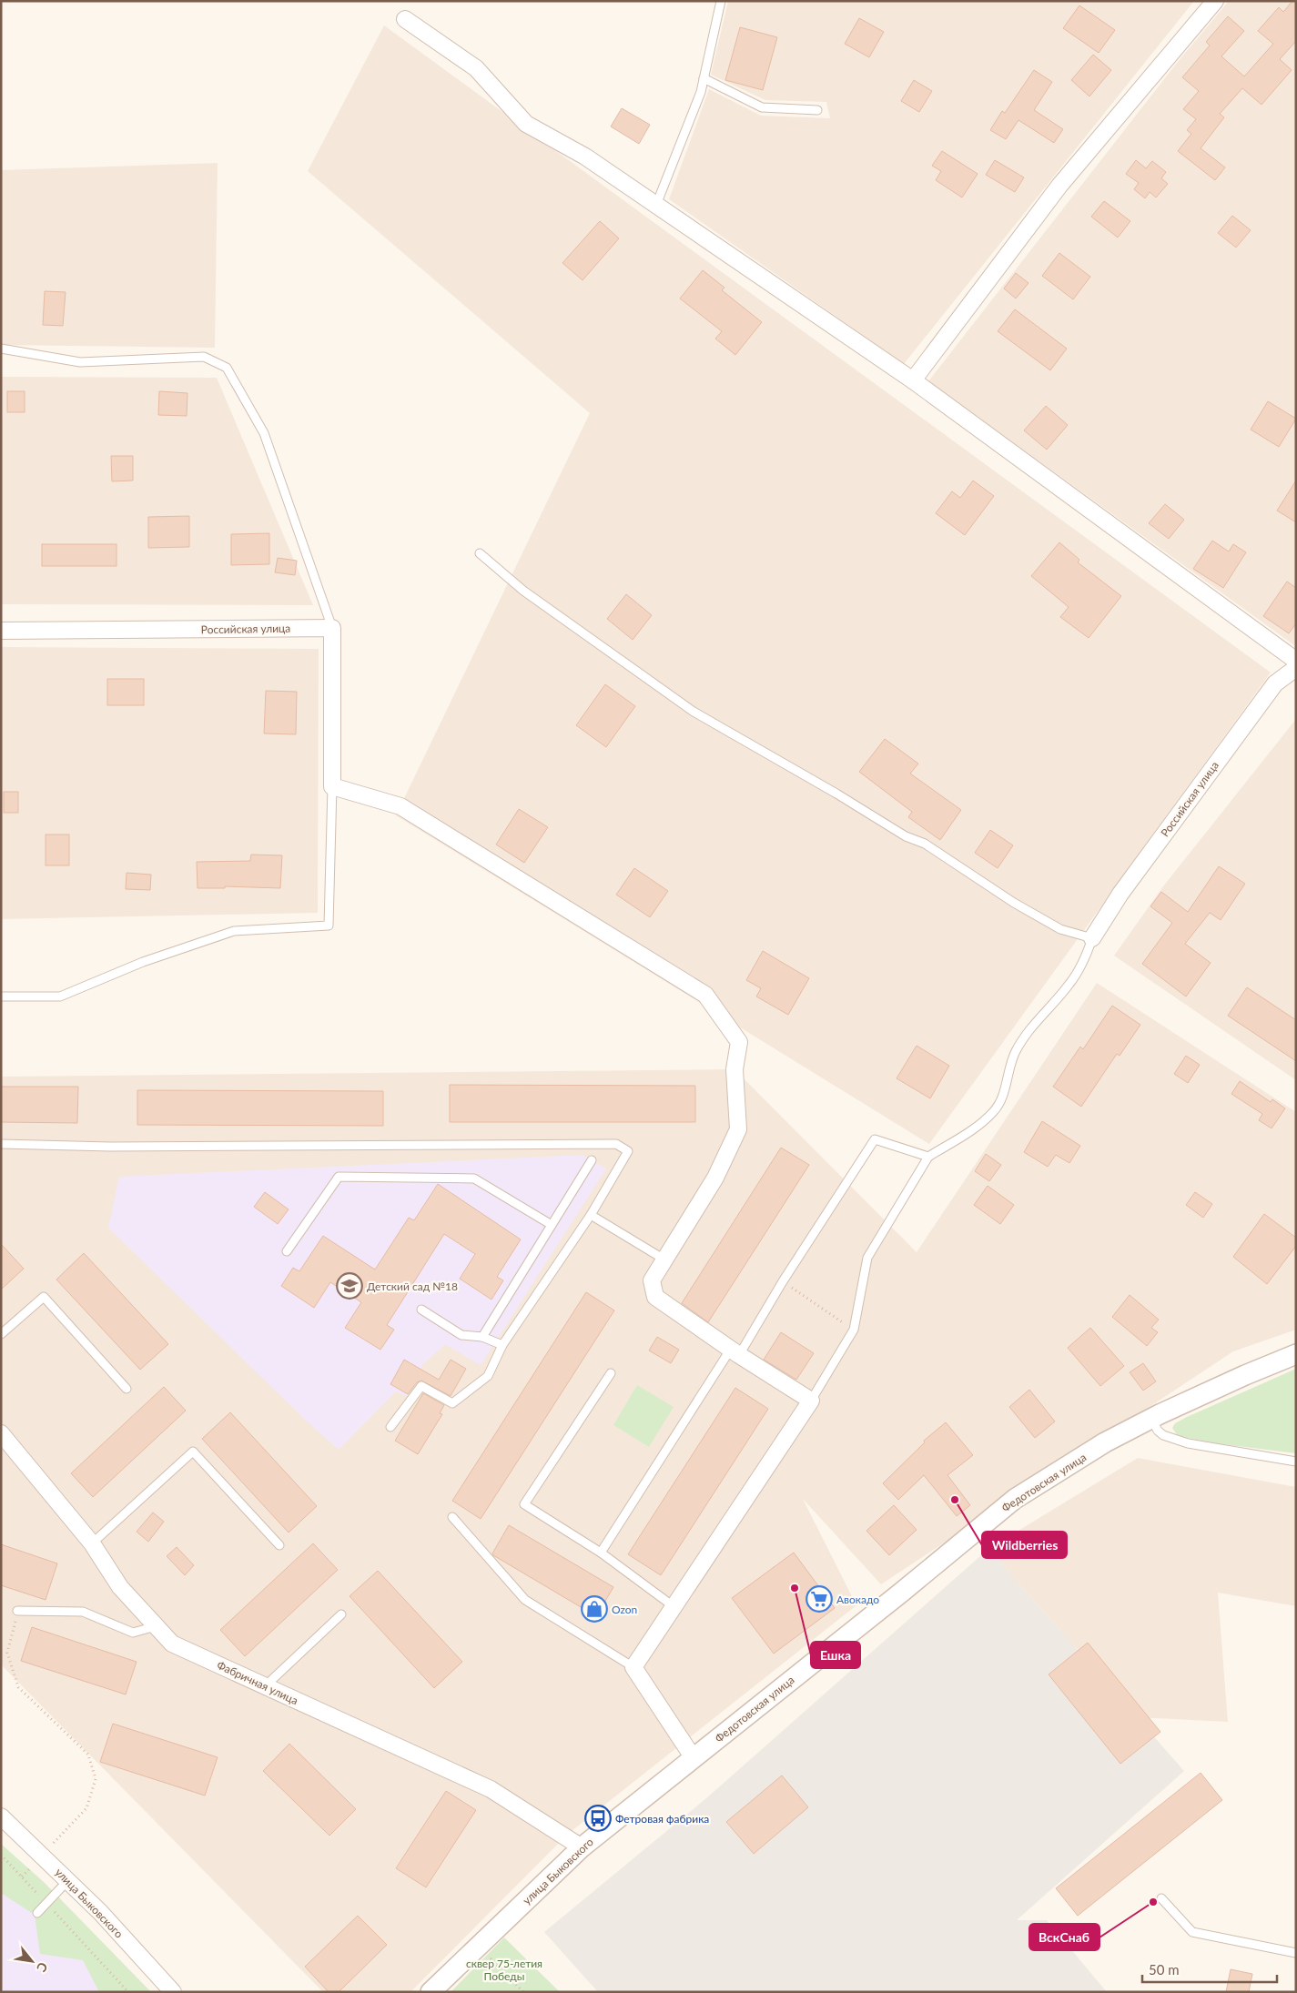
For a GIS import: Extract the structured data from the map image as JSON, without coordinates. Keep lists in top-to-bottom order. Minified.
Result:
{"streets":{"street":["Российская улица","Федотовская улица","Фабричная улица","улица Быковского"]},"crossings":[["Федотовская улица","улица Быковского"],["Фабричная улица","улица Быковского"]],"parks":["сквер 75-летия Победы"],"places":{"school or university":["Детский сад №18"],"other":["Wildberries","Ешка","ВскСнаб"],"supermarket":["Авокадо"],"shop":["Ozon"],"bus stop":["Фетровая фабрика"]},"scale_bar":"50 m","north":"bottom right"}
